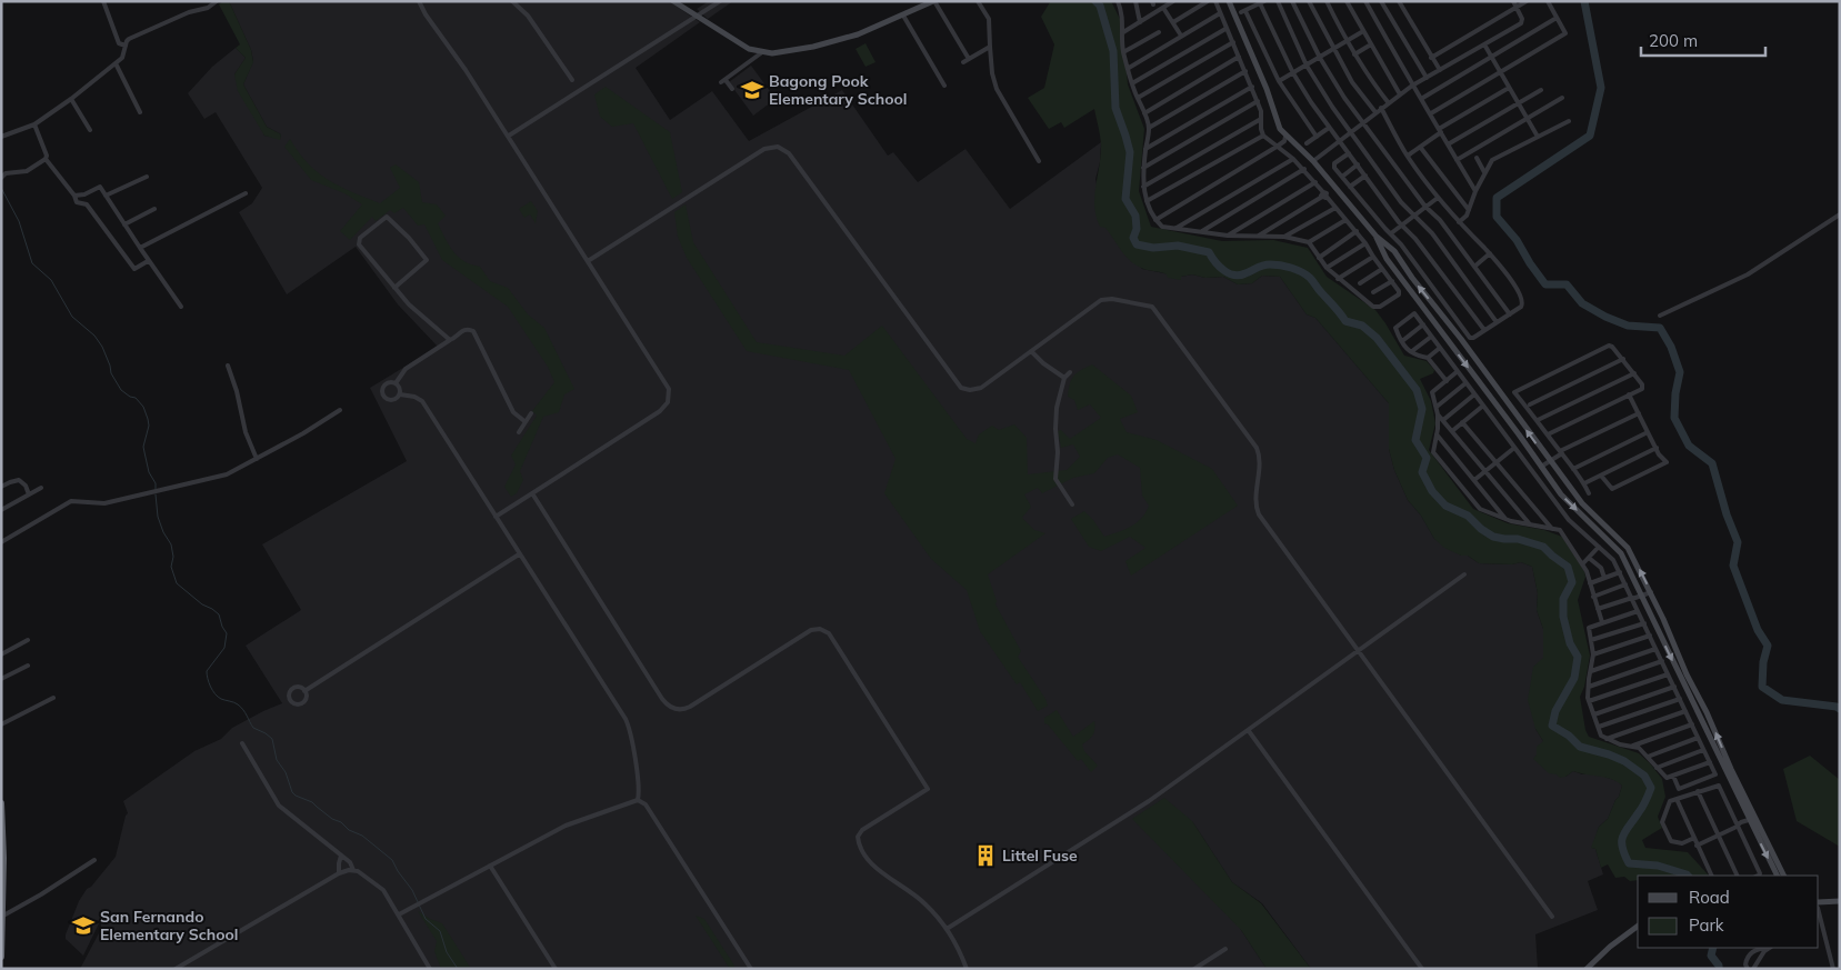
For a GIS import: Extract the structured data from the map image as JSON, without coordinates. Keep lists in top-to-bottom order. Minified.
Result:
{"places":{"school or university":["Bagong Pook Elementary School","San Fernando Elementary School"],"building":["Littel Fuse"]},"legend":["Road","Park"],"scale_bar":"200 m"}
